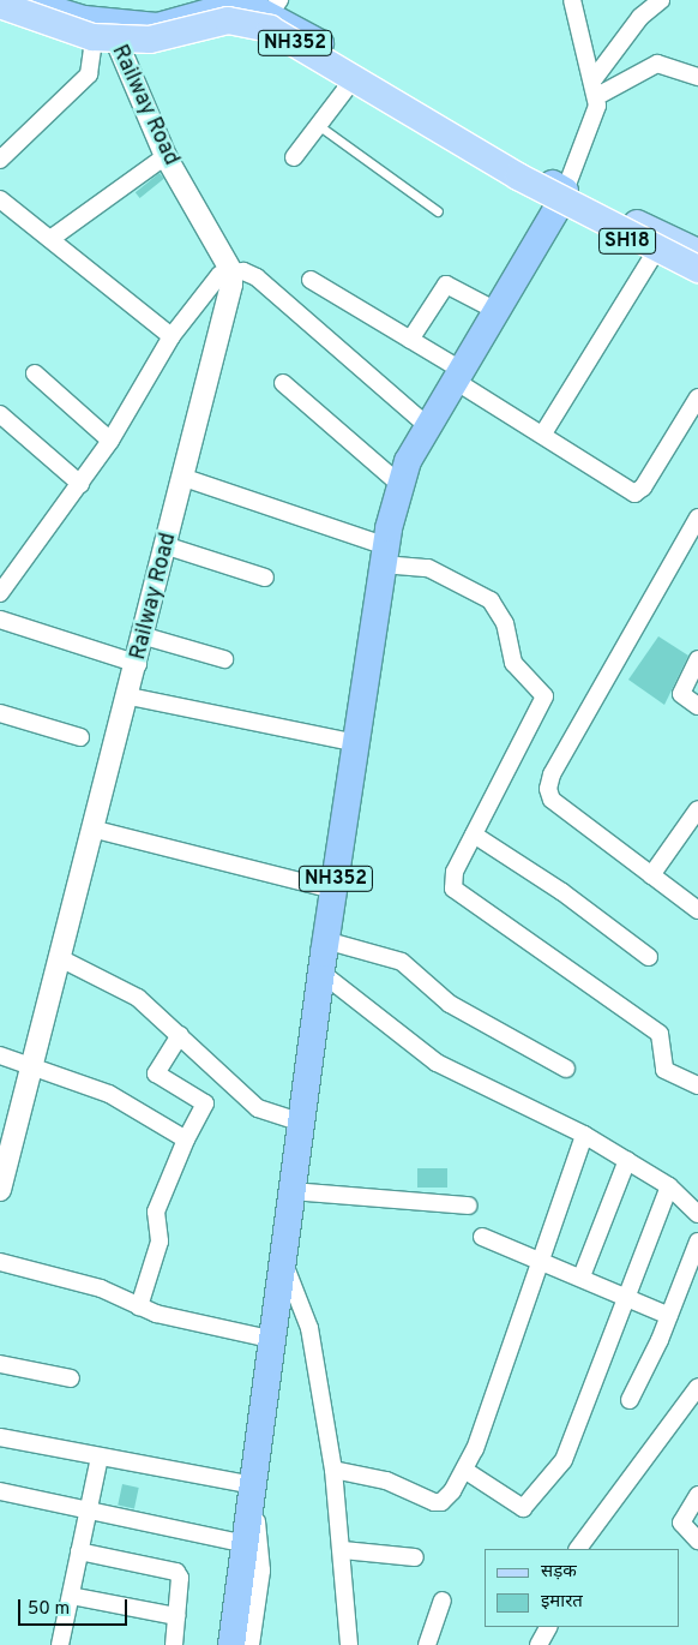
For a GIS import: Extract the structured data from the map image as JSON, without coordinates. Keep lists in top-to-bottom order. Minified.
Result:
{"streets":{"highway":["NH352"],"main road":["SH18"],"street":["Railway Road"]},"crossings":[["NH352","Railway Road"],["NH352","SH18"]],"legend":["सड़क","इमारत"],"scale_bar":"50 m"}
